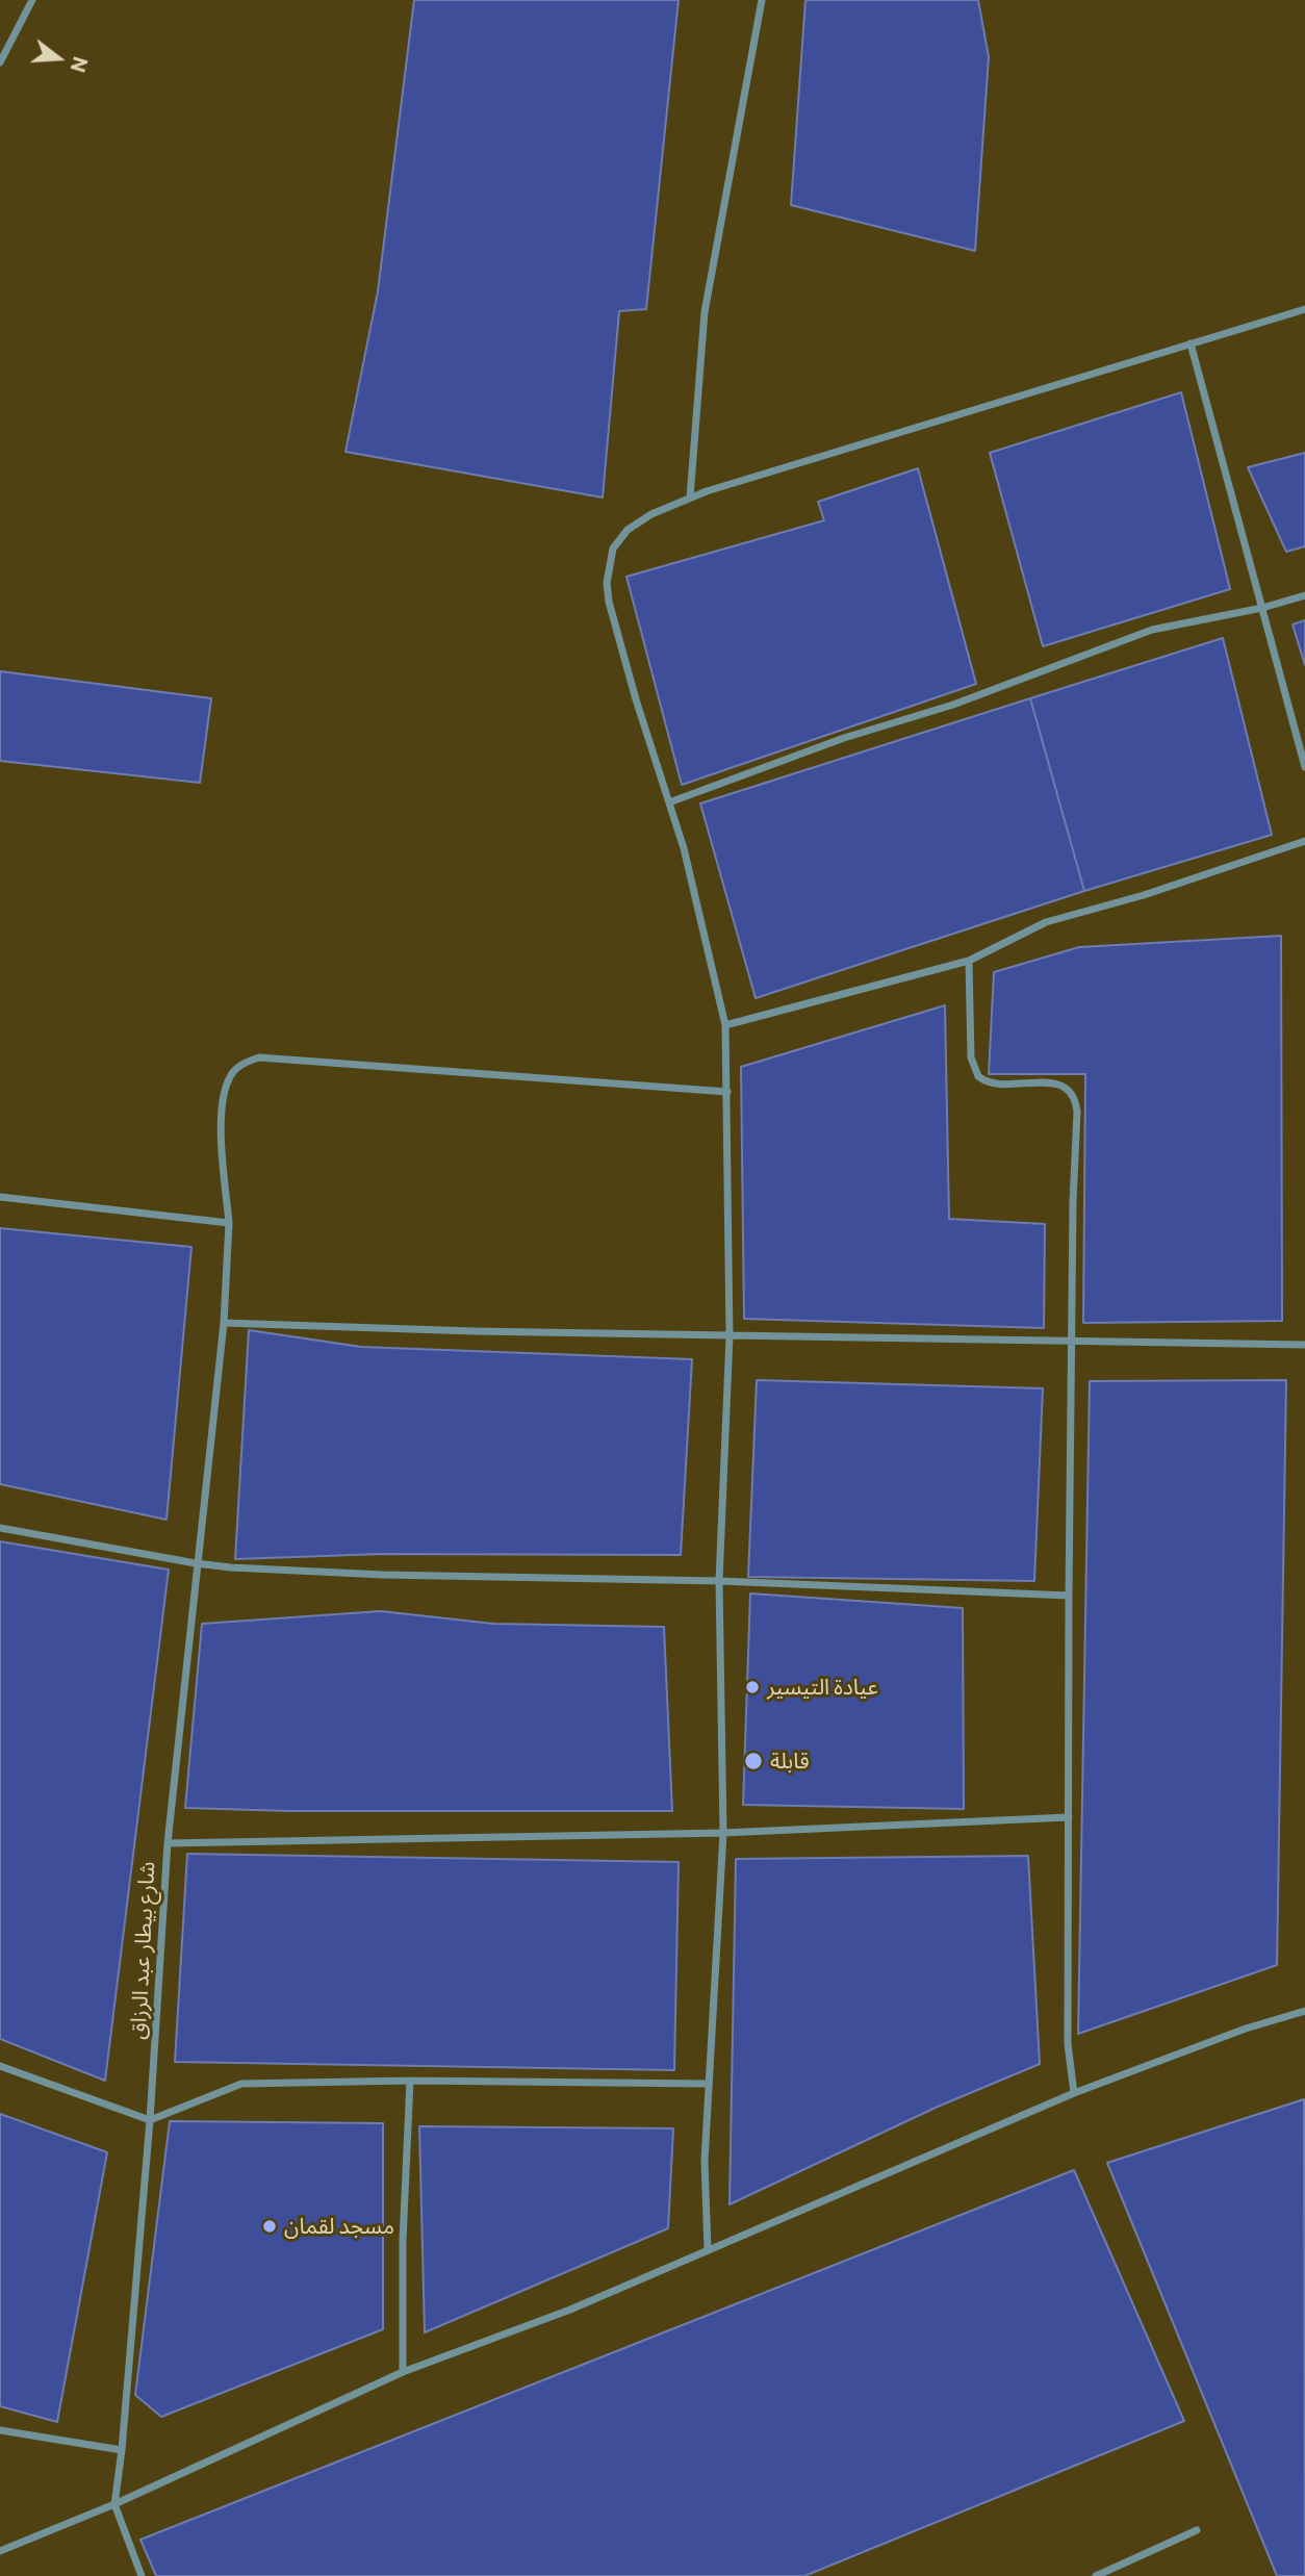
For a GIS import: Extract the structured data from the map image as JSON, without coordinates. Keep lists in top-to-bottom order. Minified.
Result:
{"streets":{"street":["شارع بيطار عبد الرزاق"]},"places":["عيادة التيسير","قابلة","مسجد لقمان"],"north":"right"}
